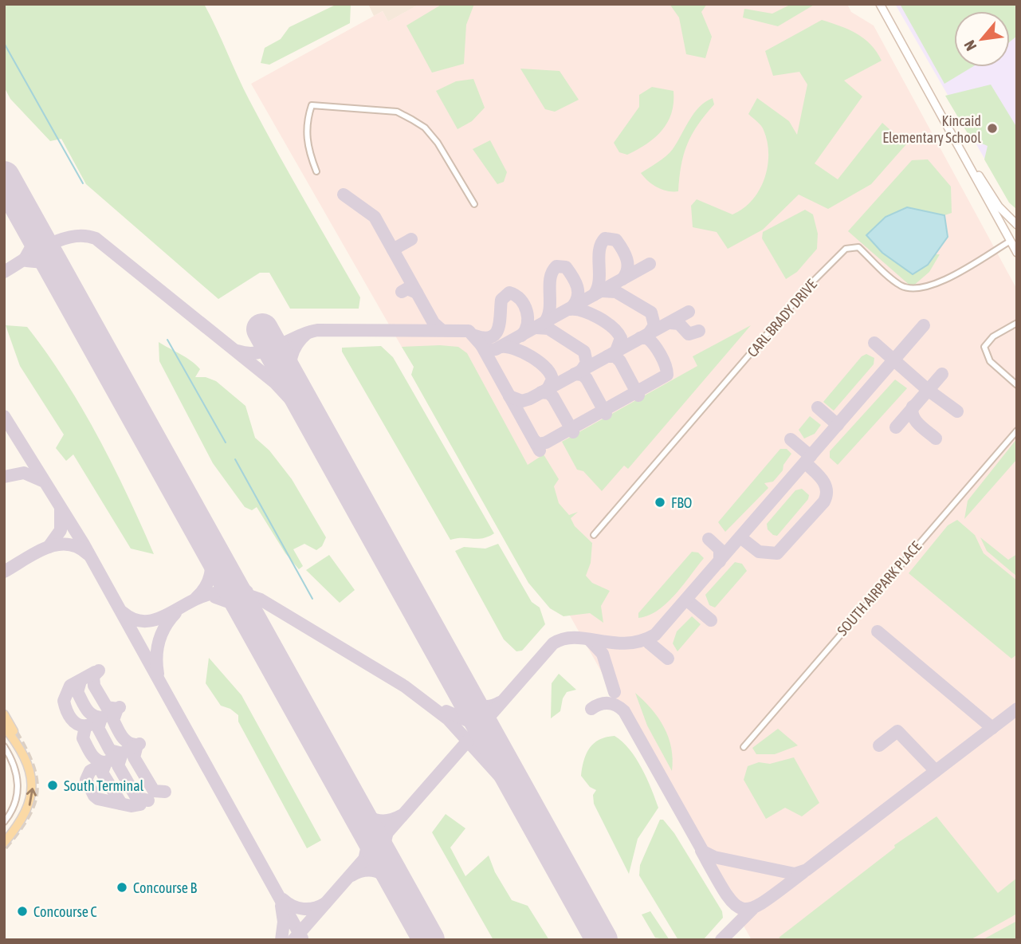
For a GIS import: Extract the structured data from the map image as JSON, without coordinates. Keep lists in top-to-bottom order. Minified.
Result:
{"streets":{"street":["CARL BRADY DRIVE","SOUTH AIRPARK PLACE"]},"places":["Kincaid Elementary School","FBO","South Terminal","Concourse B","Concourse C"],"north":"bottom left"}
